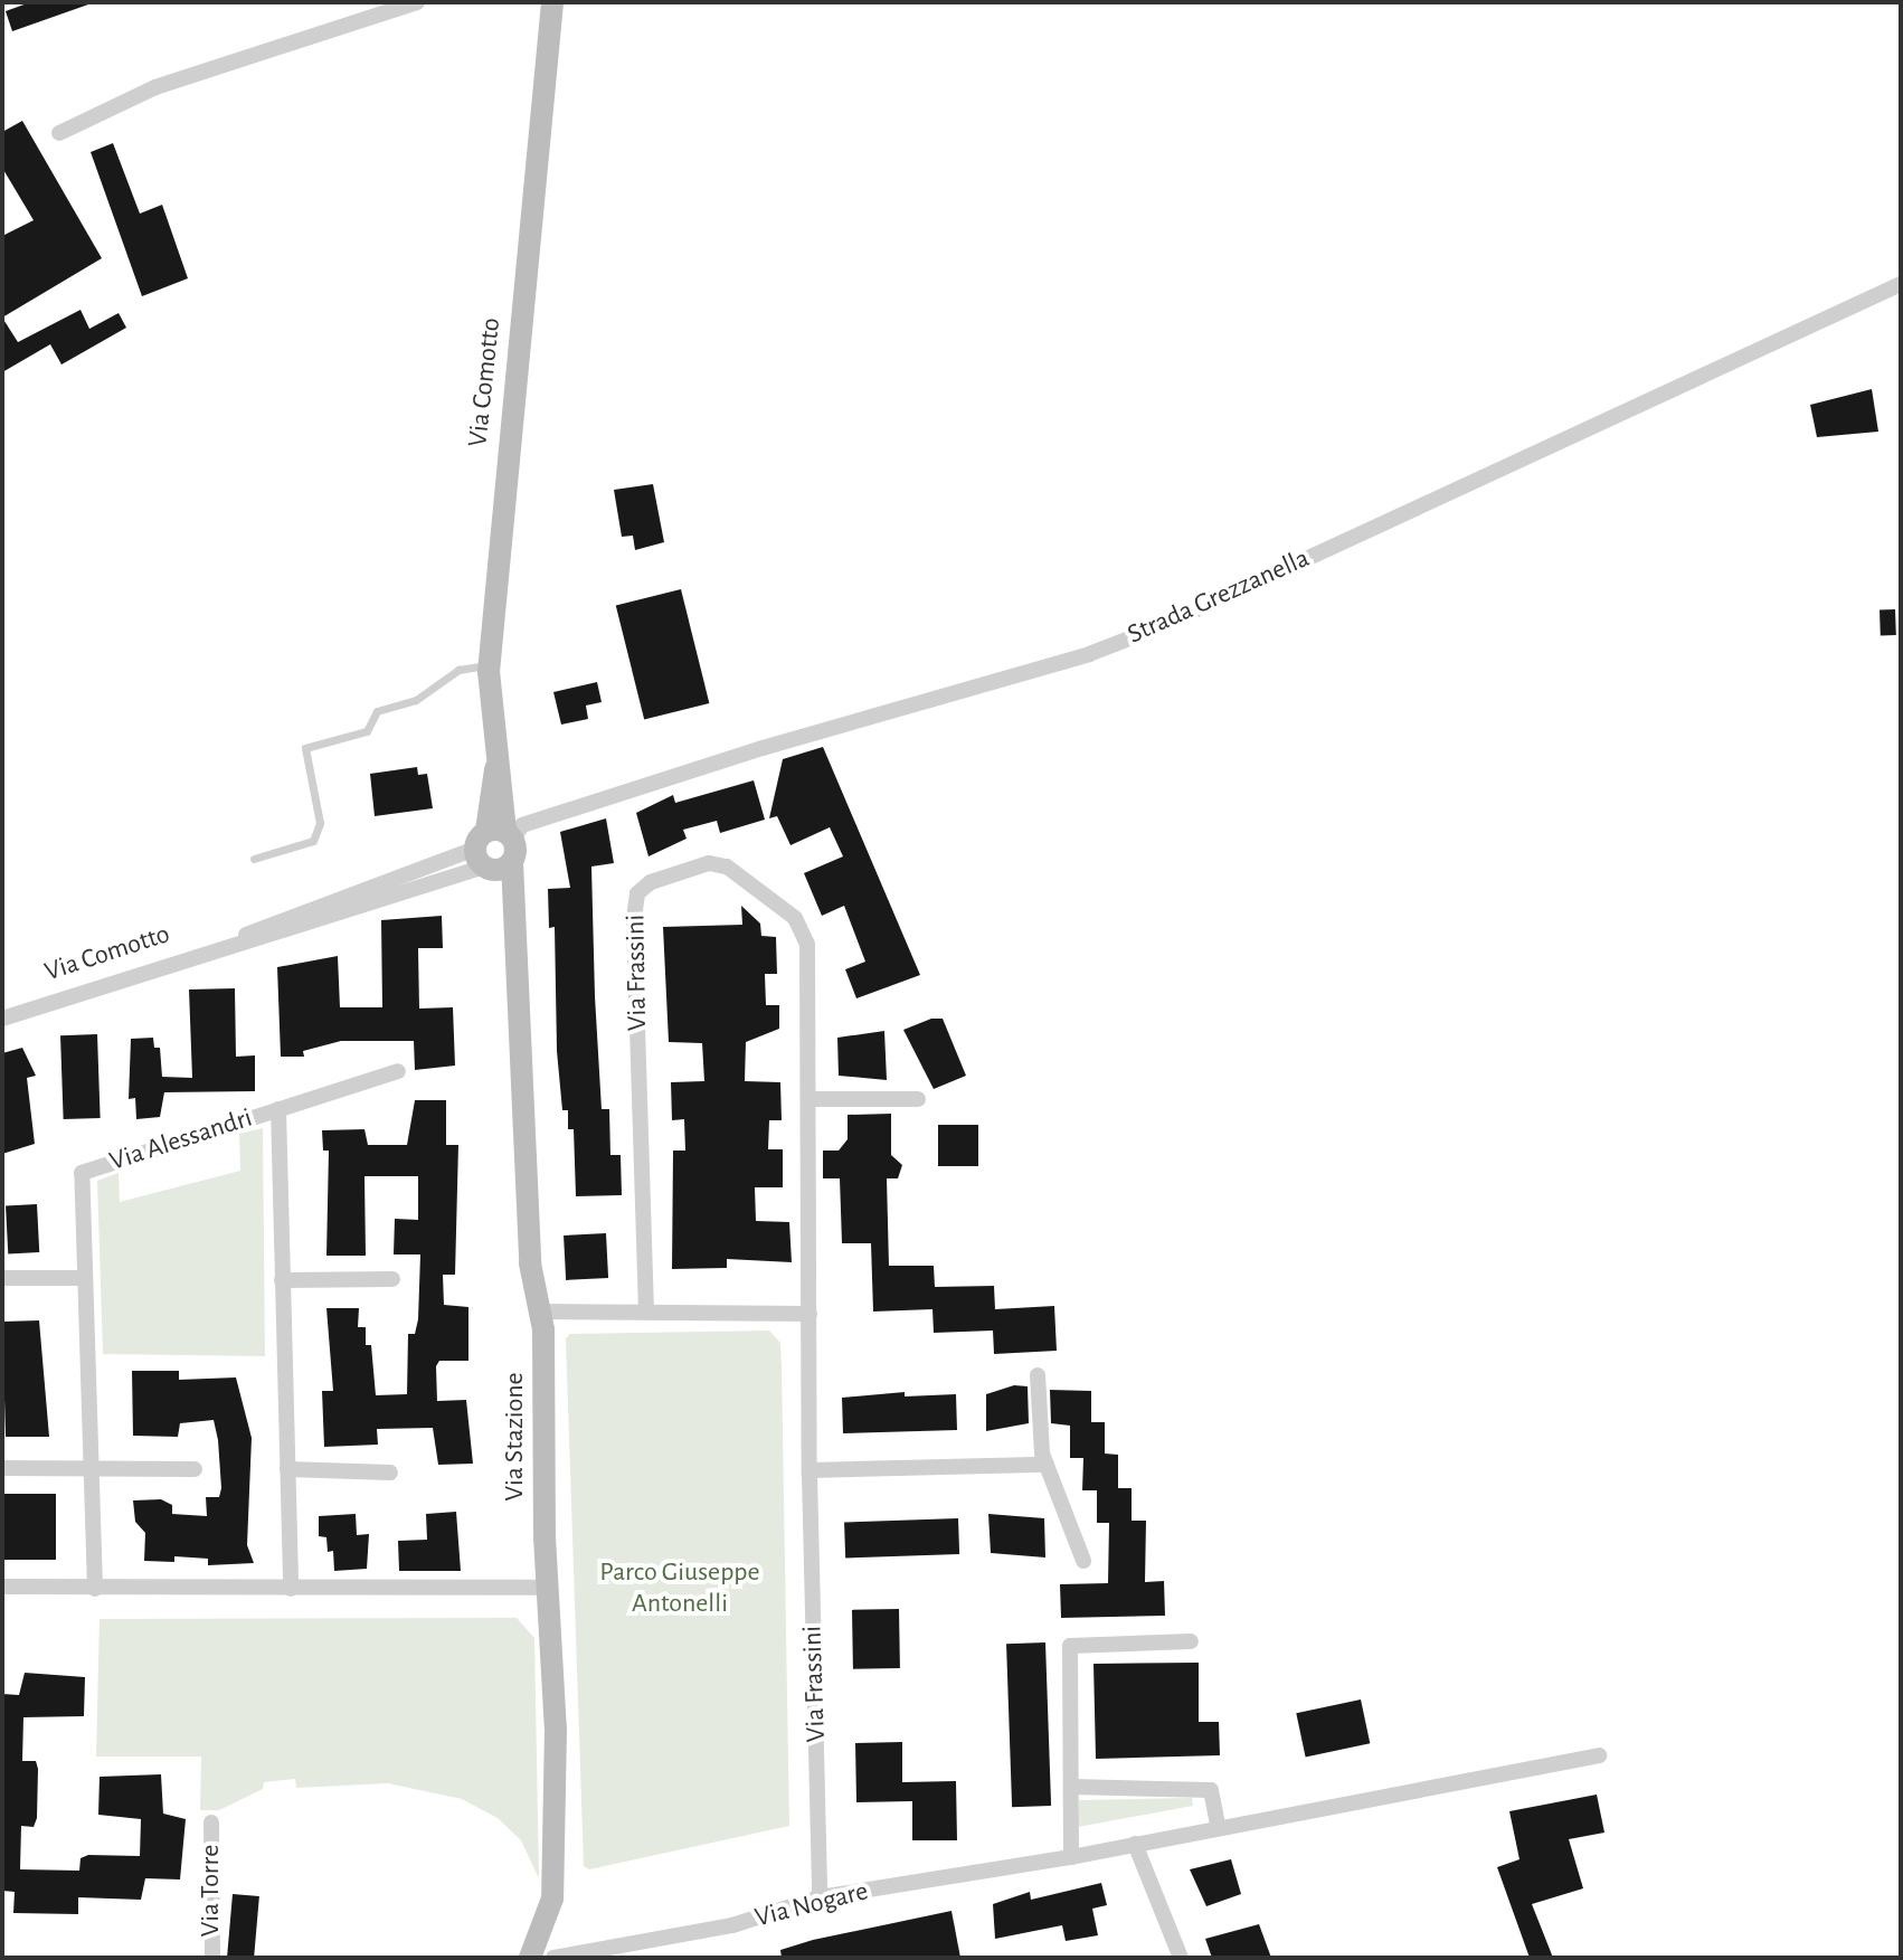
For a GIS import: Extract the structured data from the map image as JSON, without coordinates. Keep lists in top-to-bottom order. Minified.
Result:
{"streets":{"street":["Via Comotto","Strada Grezzanella","Via Frassini","Via Alessandri","Via Stazione","Via Torre","Via Nogare"]},"crossings":[["Via Comotto","Strada Grezzanella"],["Via Comotto","Via Stazione"],["Strada Grezzanella","Via Stazione"],["Via Frassini","Via Nogare"],["Via Stazione","Via Nogare"]],"parks":["Parco Giuseppe Antonelli"]}
